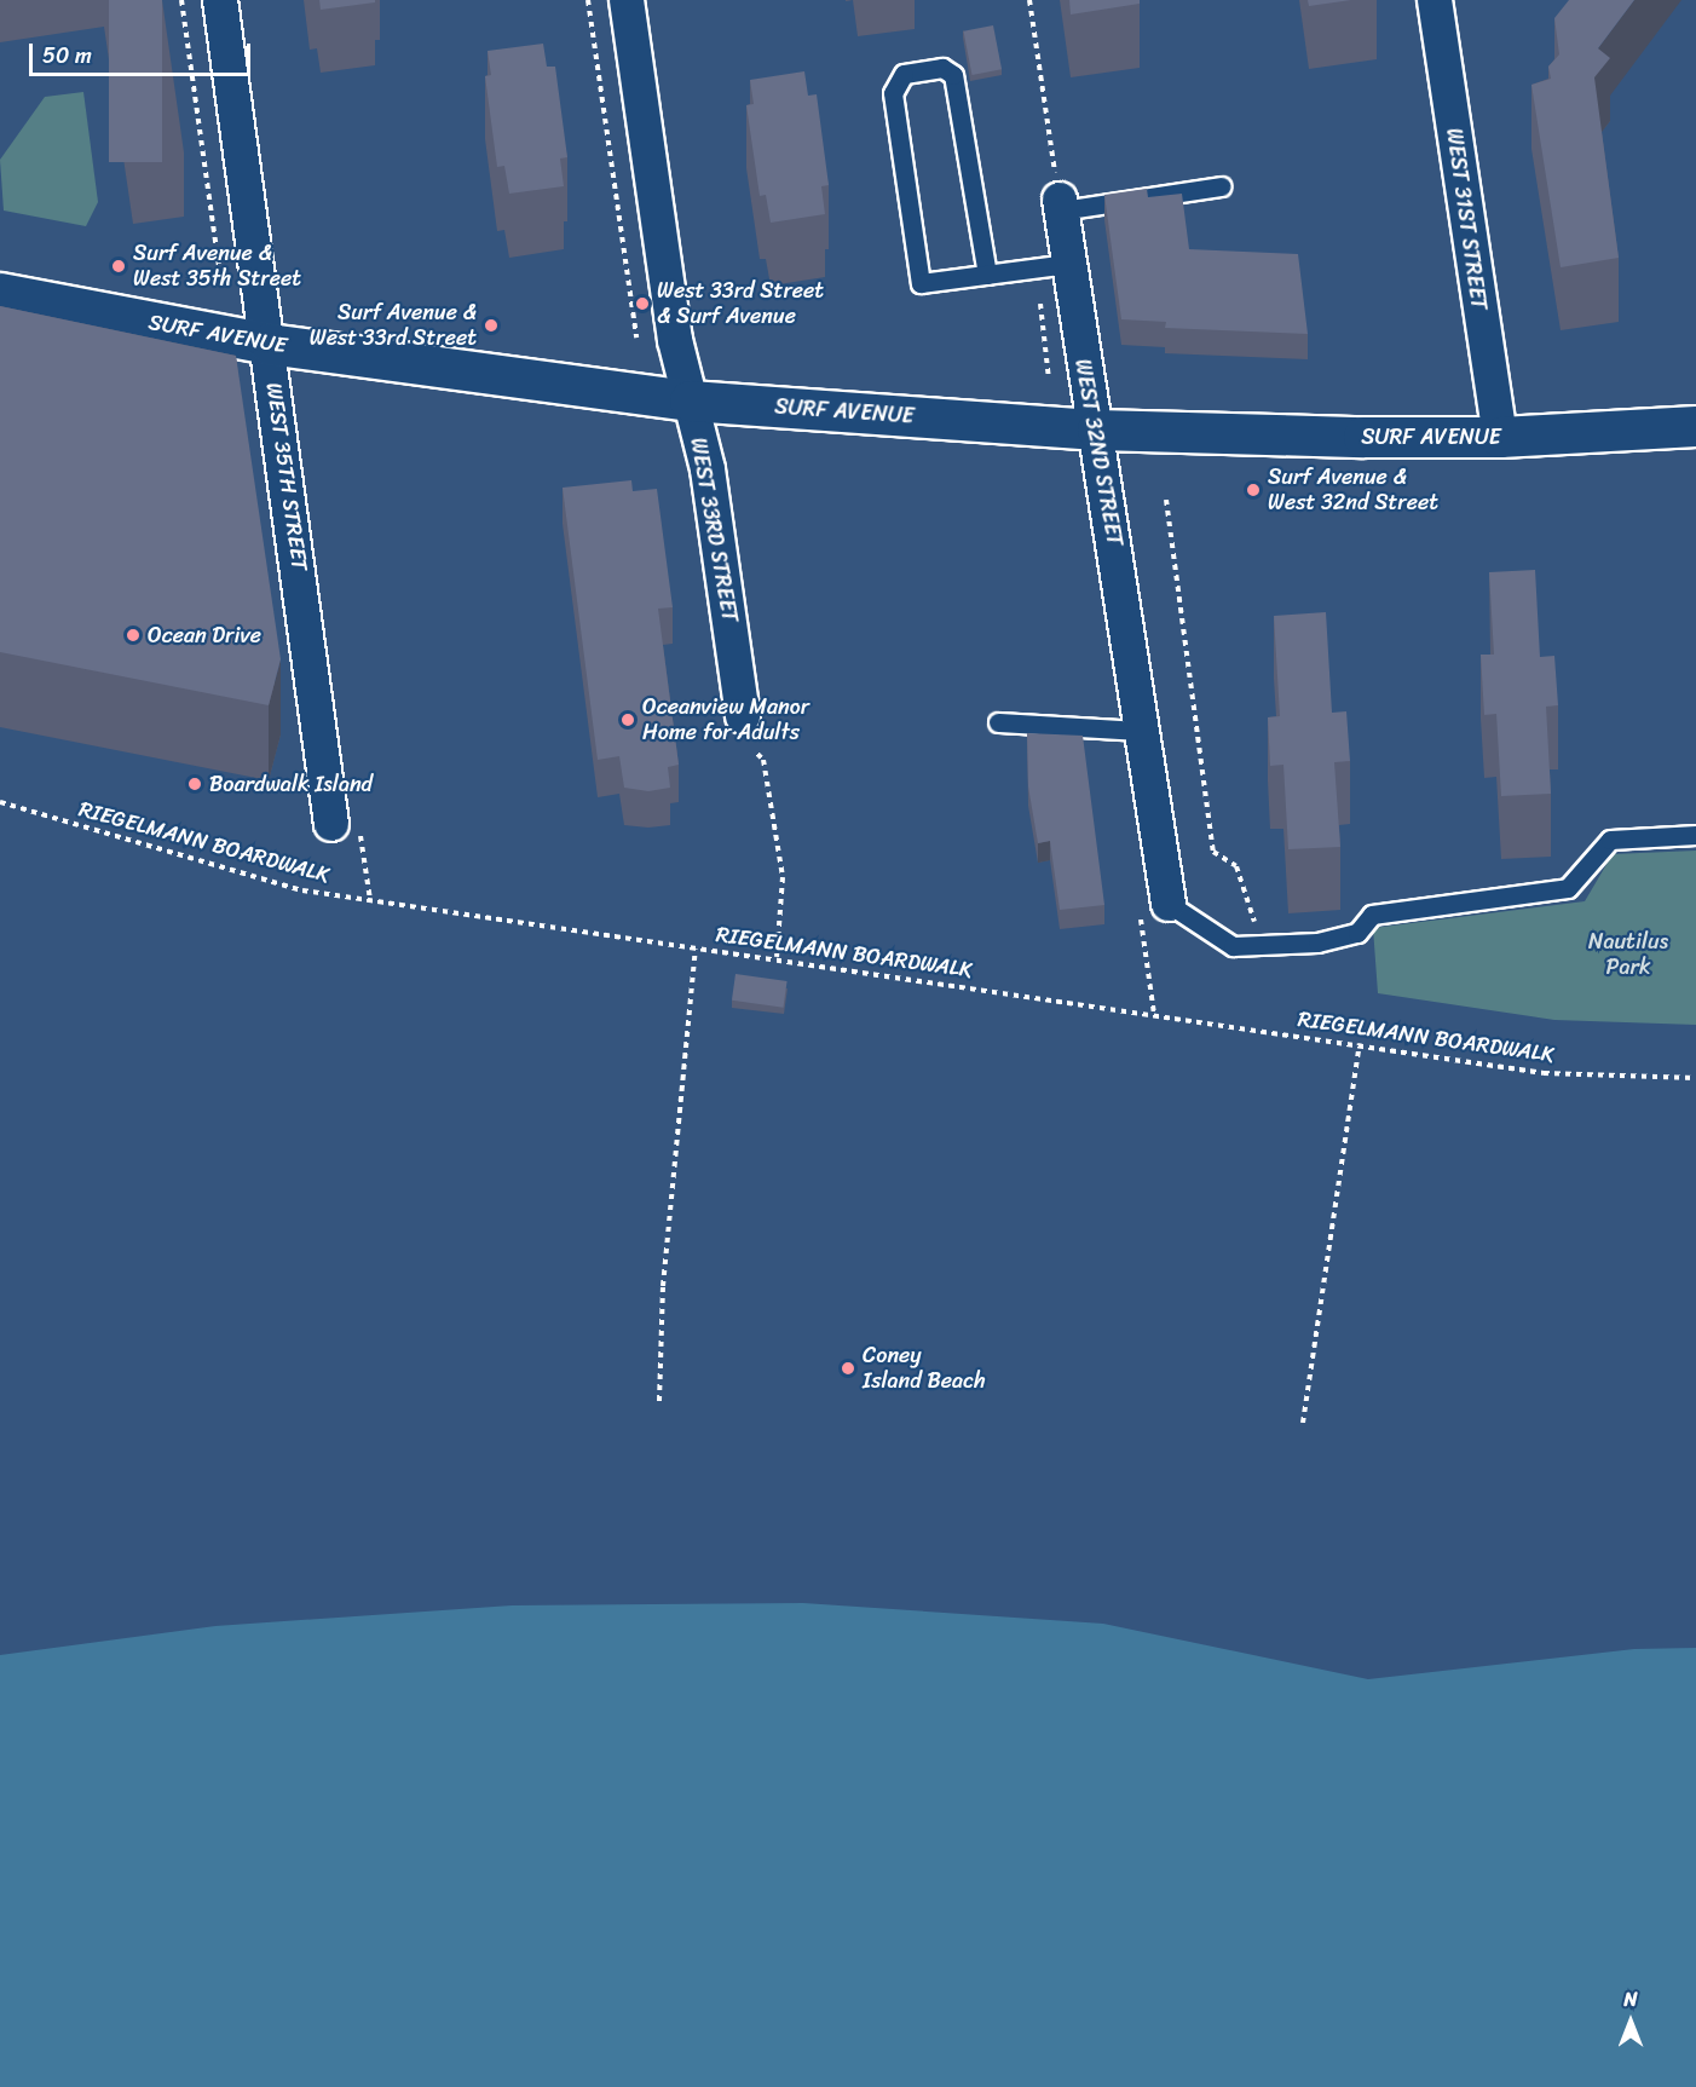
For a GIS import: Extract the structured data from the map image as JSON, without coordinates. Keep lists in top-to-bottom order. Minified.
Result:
{"streets":{"main road":["SURF AVENUE"],"street":["WEST 31ST STREET","WEST 32ND STREET","WEST 35TH STREET","WEST 33RD STREET"],"path":["RIEGELMANN BOARDWALK"]},"crossings":[["WEST 31ST STREET","SURF AVENUE"],["SURF AVENUE","WEST 32ND STREET"],["SURF AVENUE","WEST 35TH STREET"],["SURF AVENUE","WEST 33RD STREET"]],"parks":["Nautilus Park"],"places":["Surf Avenue & West 35th Street","West 33rd Street & Surf Avenue","Surf Avenue & West 33rd Street","Surf Avenue & West 32nd Street","Ocean Drive","Oceanview Manor Home for Adults","Boardwalk Island","Coney Island Beach"],"scale_bar":"50 m","north":"top"}
